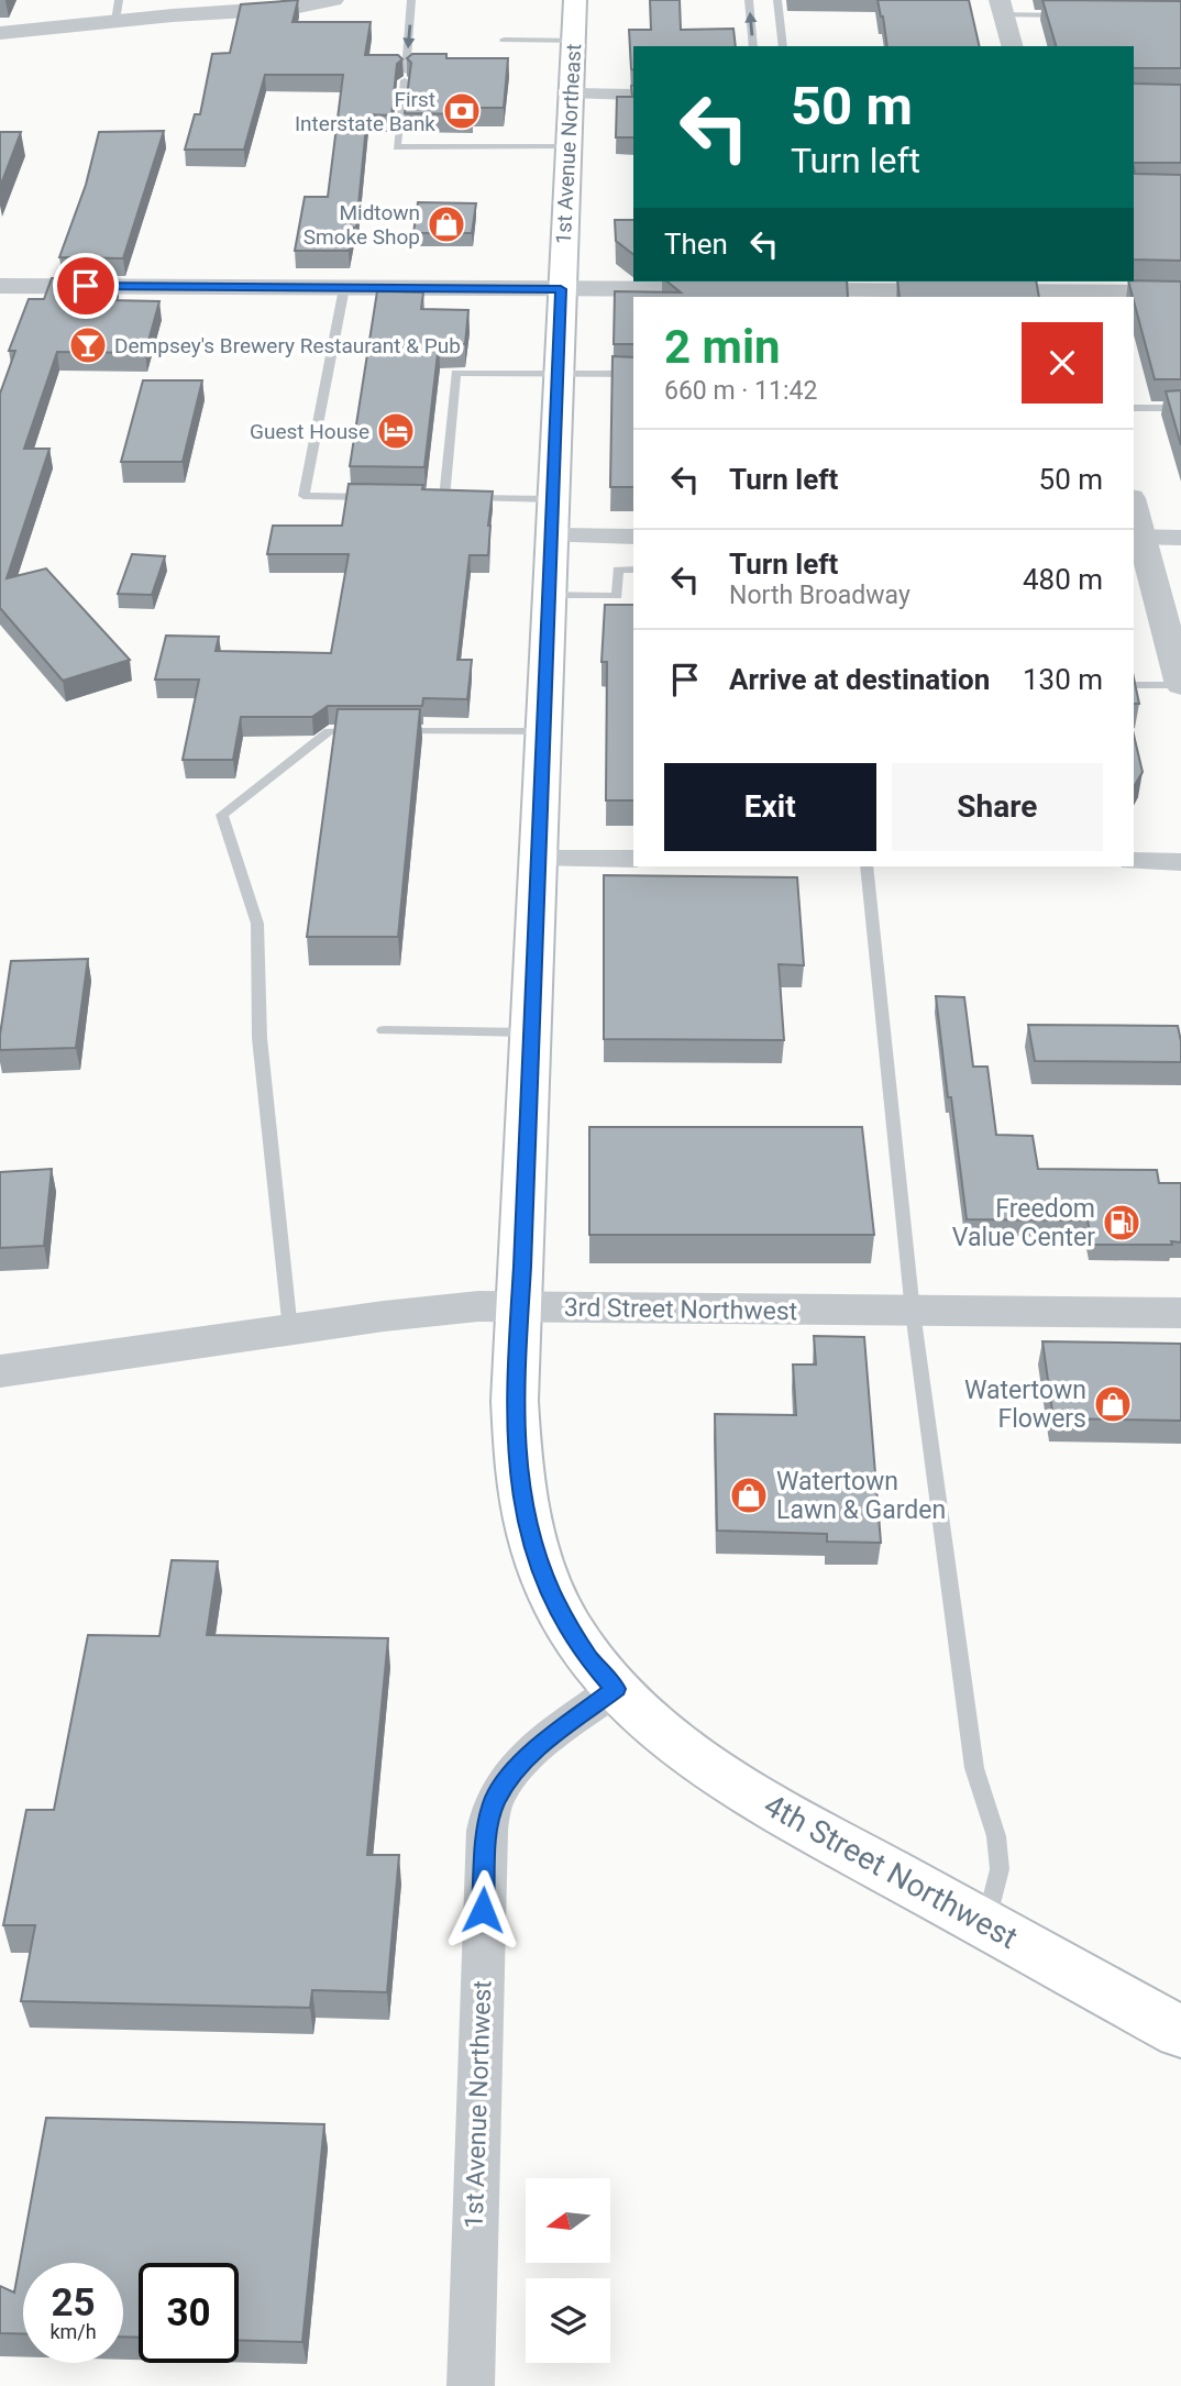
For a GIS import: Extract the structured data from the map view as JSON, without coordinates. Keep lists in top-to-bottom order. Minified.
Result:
{"streets":{"main road":["1st Avenue Northeast","4th Street Northwest"],"street":["3rd Street Northwest","1st Avenue Northwest"]},"crossings":[["4th Street Northwest","1st Avenue Northwest"]],"places":{"bank":["First Interstate Bank"],"shop":["Midtown Smoke Shop","Watertown Flowers","Watertown Lawn & Garden"],"bar":["Dempsey's Brewery Restaurant & Pub"],"hotel":["Guest House"],"fuel station":["Freedom Value Center"]},"north":"left","page":{"turn":["50 m","Turn left"],"then":"Then","heading":["2 min","660 m · 11:42"],"list":[{"name":"Turn left","value":"50 m"},{"name":"Turn left","note":"North Broadway","value":"480 m"},{"name":"Arrive at destination","value":"130 m"}],"buttons":["Exit","Share"],"speed":"25 km/h","limit":"30"}}
